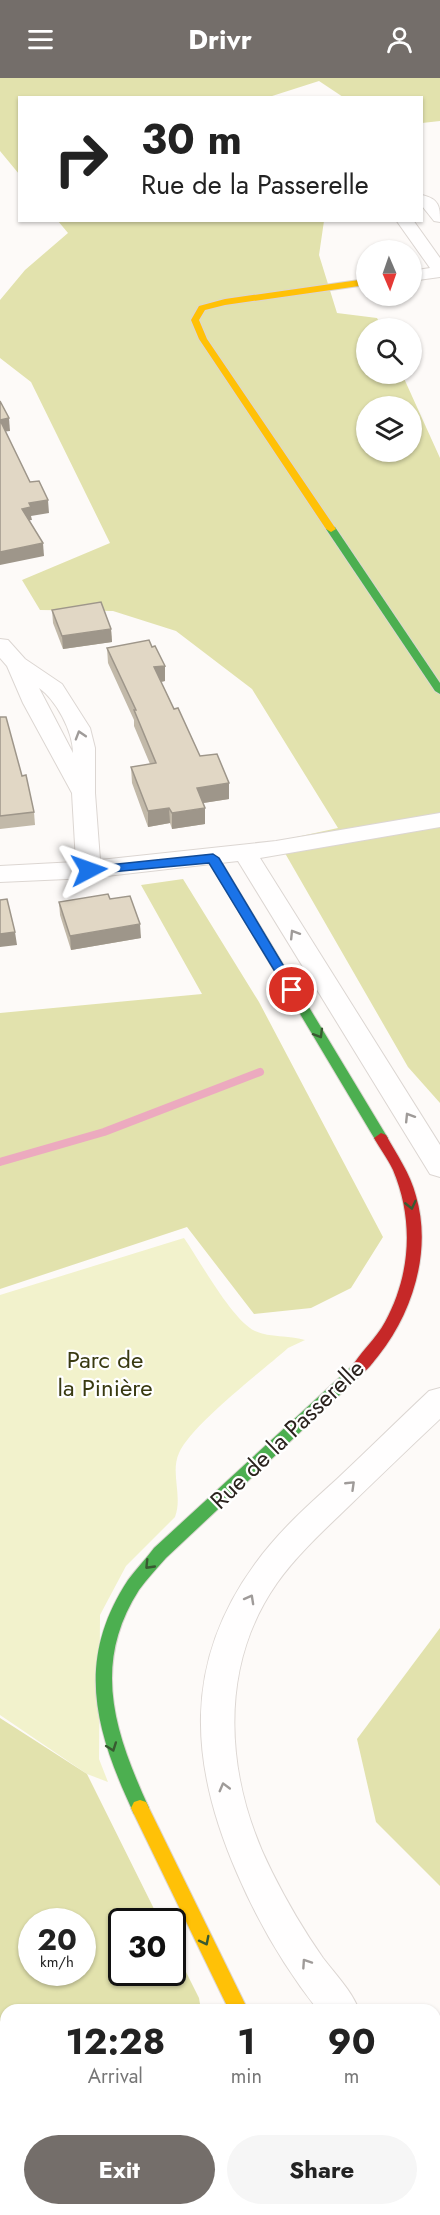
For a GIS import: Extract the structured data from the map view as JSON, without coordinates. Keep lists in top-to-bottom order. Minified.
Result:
{"streets":{"street":["Rue de la Passerelle"]},"one_way":["Rue de la Passerelle"],"parks":["Parc de la Pinière"],"north":"bottom","page":{"header":"Drivr","turn":["30 m","Rue de la Passerelle"],"speed":"20 km/h","limit":"30","eta":["12:28","Arrival","1","min","90","m"],"buttons":["Exit","Share"]}}
